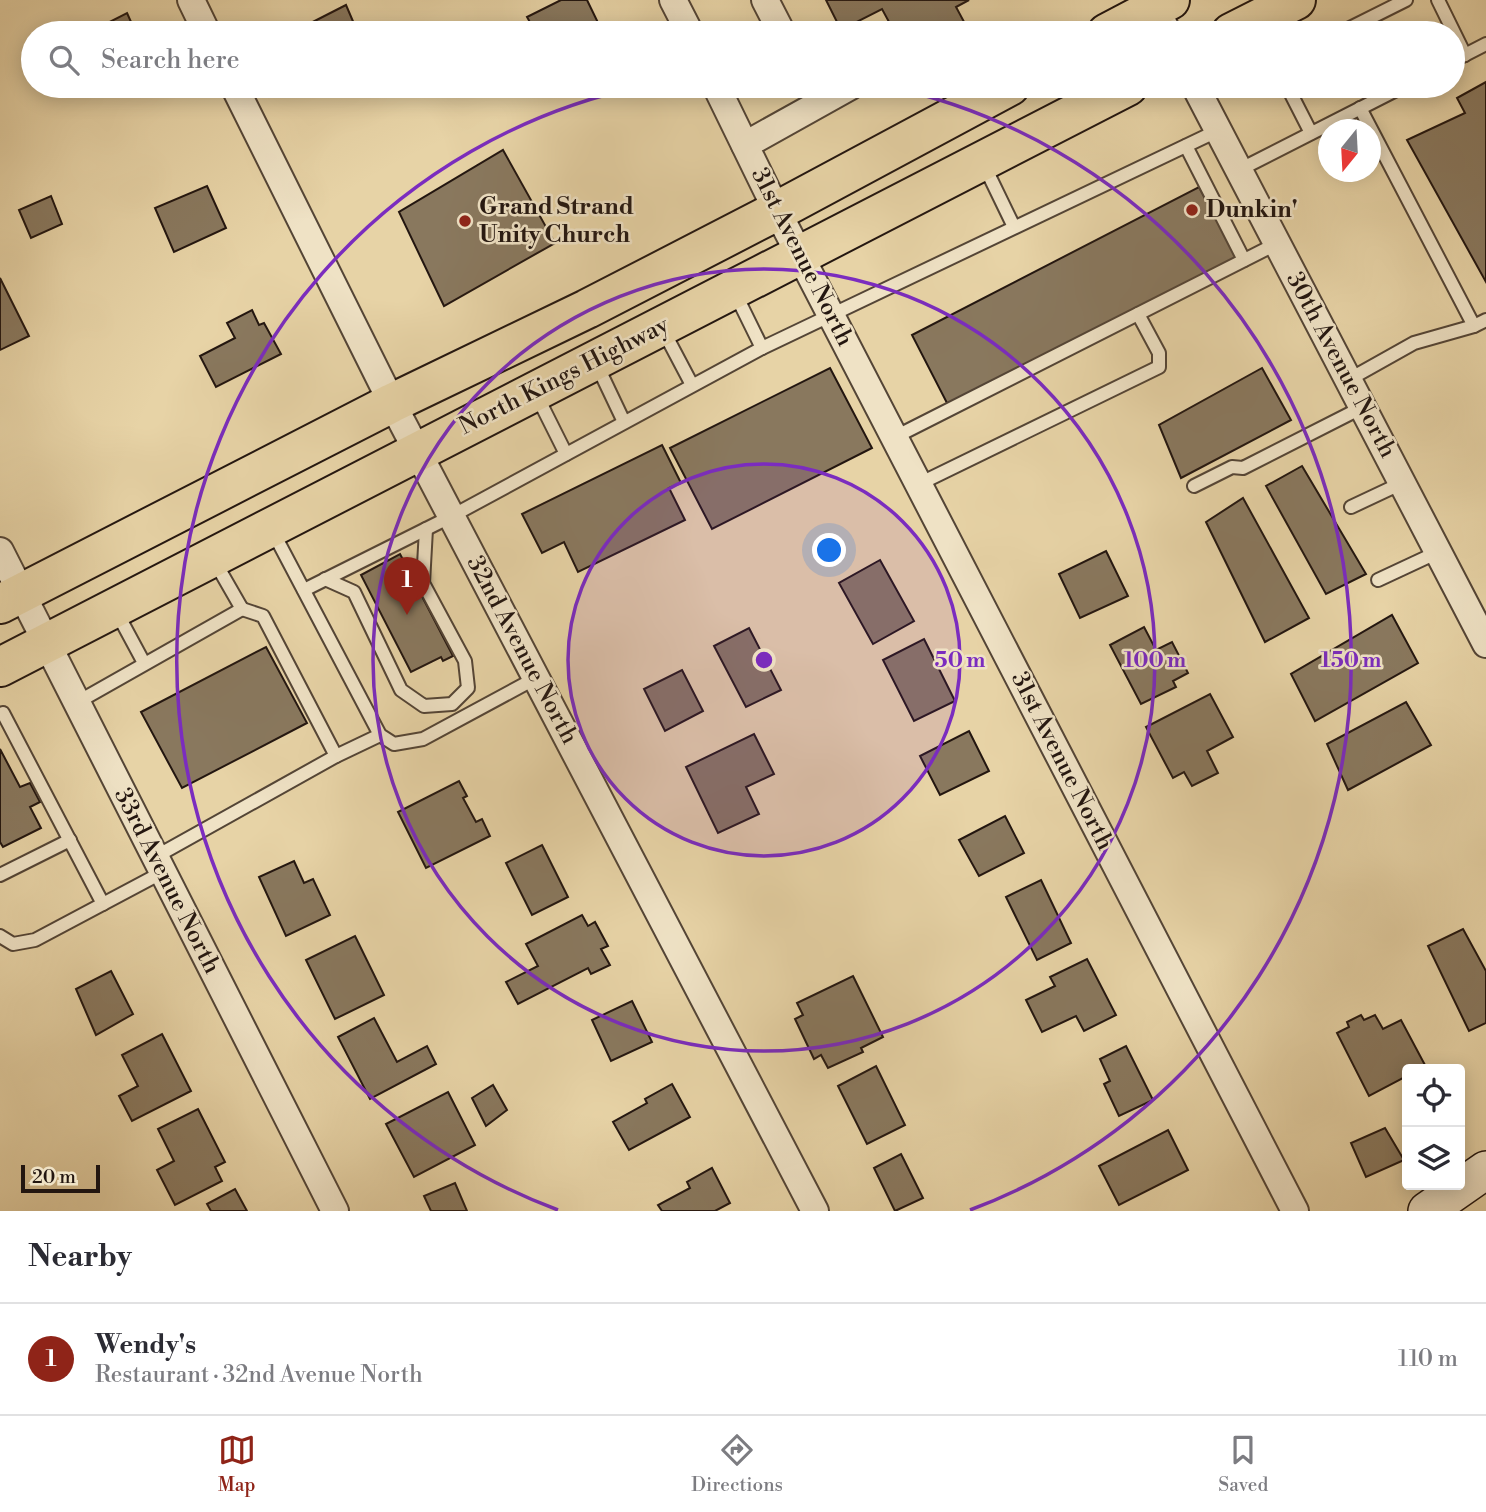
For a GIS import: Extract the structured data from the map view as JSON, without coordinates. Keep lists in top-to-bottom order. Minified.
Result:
{"streets":{"main road":["North Kings Highway"],"street":["31st Avenue North","30th Avenue North","32nd Avenue North","33rd Avenue North"]},"crossings":[["31st Avenue North","North Kings Highway"],["North Kings Highway","32nd Avenue North"],["North Kings Highway","33rd Avenue North"]],"places":["Dunkin'","Grand Strand Unity Church"],"scale_bar":"20 m","north":"bottom","page":{"search":"Search here","pins":"1","scale":"20 m","heading":"Nearby","list":[{"mark":"1","name":"Wendy's","note":"Restaurant · 32nd Avenue North","value":"110 m"}],"nav":["Map","Directions","Saved"]},"rings":["50 m","100 m","150 m"]}
